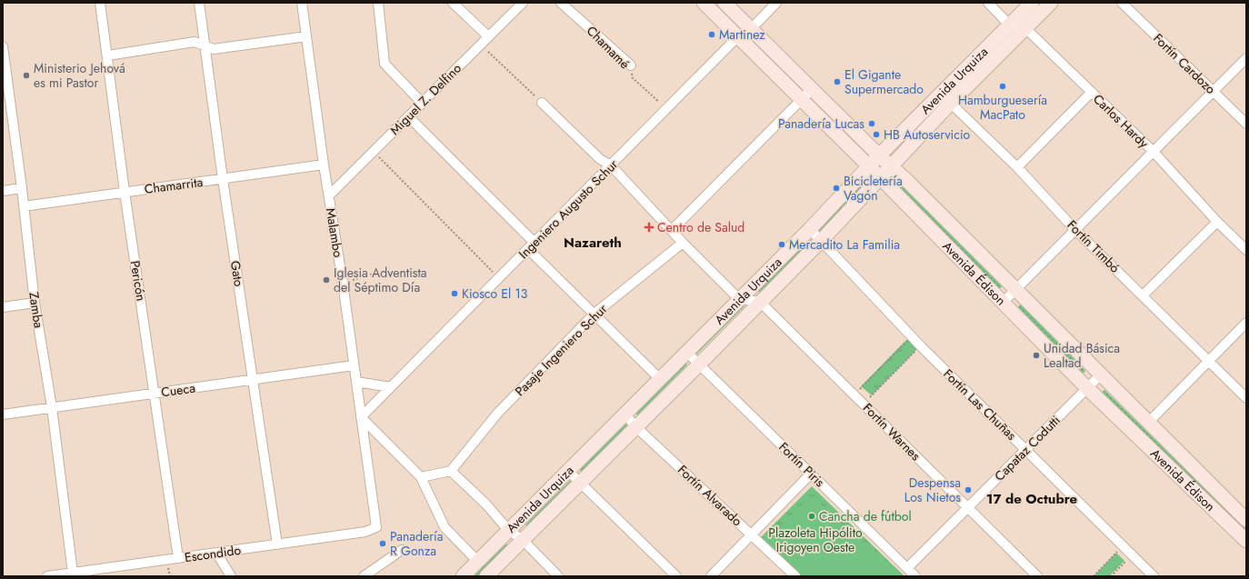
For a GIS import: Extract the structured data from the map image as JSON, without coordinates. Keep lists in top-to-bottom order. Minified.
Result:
{"streets":{"main road":["Avenida Urquiza","Avenida Édison"],"street":["Chamamé","Fortín Cardozo","Miguel Z. Delfino","Carlos Hardy","Chamarrita","Ingeniero Augusto Schur","Malambo","Fortín Timbó","Gato","Pericón","Zamba","Pasaje Ingeniero Schur","Cueca","Fortín Las Chuñas","Fortín Warnes","Capataz Codutti","Fortín Piris","Fortín Alvarado","Escondido"]},"crossings":[["Chamamé","Ingeniero Augusto Schur"],["Avenida Urquiza","Carlos Hardy"],["Avenida Urquiza","Fortín Timbó"],["Avenida Urquiza","Avenida Édison"],["Avenida Urquiza","Fortín Las Chuñas"],["Avenida Urquiza","Fortín Warnes"],["Avenida Urquiza","Fortín Piris"],["Avenida Urquiza","Fortín Alvarado"],["Miguel Z. Delfino","Malambo"],["Chamarrita","Malambo"],["Chamarrita","Gato"],["Chamarrita","Pericón"],["Chamarrita","Zamba"],["Ingeniero Augusto Schur","Malambo"],["Ingeniero Augusto Schur","Avenida Édison"],["Malambo","Cueca"],["Malambo","Escondido"],["Gato","Cueca"],["Gato","Escondido"],["Avenida Édison","Capataz Codutti"],["Pericón","Cueca"],["Pericón","Escondido"],["Zamba","Cueca"],["Zamba","Escondido"],["Fortín Las Chuñas","Capataz Codutti"],["Fortín Warnes","Capataz Codutti"],["Capataz Codutti","Fortín Piris"]],"districts":["Nazareth","17 de Octubre"],"parks":["Plazoleta Hipólito Irigoyen Oeste"],"places":{"other":["Martinez","Ministerio Jehová es mi Pastor","El Gigante Supermercado","Hamburguesería MacPato","Panadería Lucas","HB Autoservicio","Bicicletería Vagón","Mercadito La Familia","Iglesia Adventista del Séptimo Día","Kiosco El 13","Unidad Básica Lealtad","Despensa Los Nietos","Cancha de fútbol","Panadería R Gonza"],"health":["Centro de Salud"]}}
